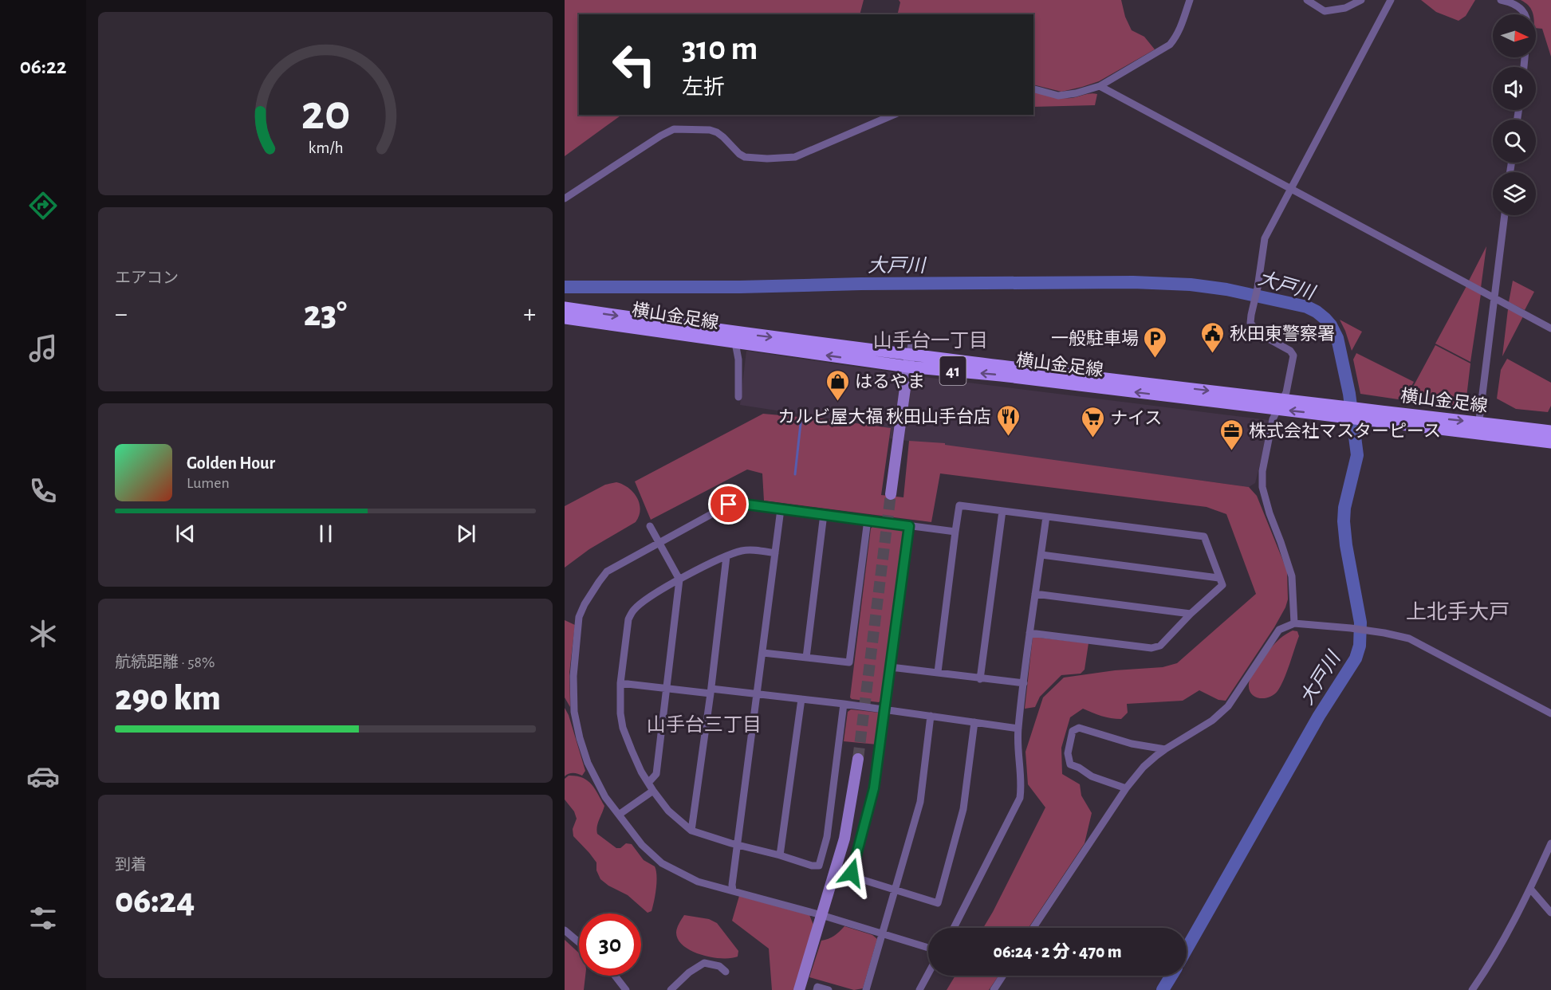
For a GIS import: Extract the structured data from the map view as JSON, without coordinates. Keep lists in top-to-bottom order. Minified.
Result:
{"streets":{"main road":["横山金足線","41"]},"districts":["山手台一丁目","上北手大戸","山手台三丁目"],"water":["大戸川"],"places":{"public building":["秋田東警察署"],"parking":["一般駐車場"],"shop":["はるやま"],"restaurant":["カルビ屋大福 秋田山手台店"],"supermarket":["ナイス"],"office":["株式会社マスターピース"]},"north":"right","page":{"tabs":"06:22","turn":["310 m","左折"],"tile":["エアコン",["航続距離 · 58%","290 km"],["到着","06:24"]],"heat":["−","23°","+"],"song":["Golden Hour","Lumen"],"limit":"30","trip":"06:24 · 2 分 · 470 m","gauge":["20","km/h"]}}
